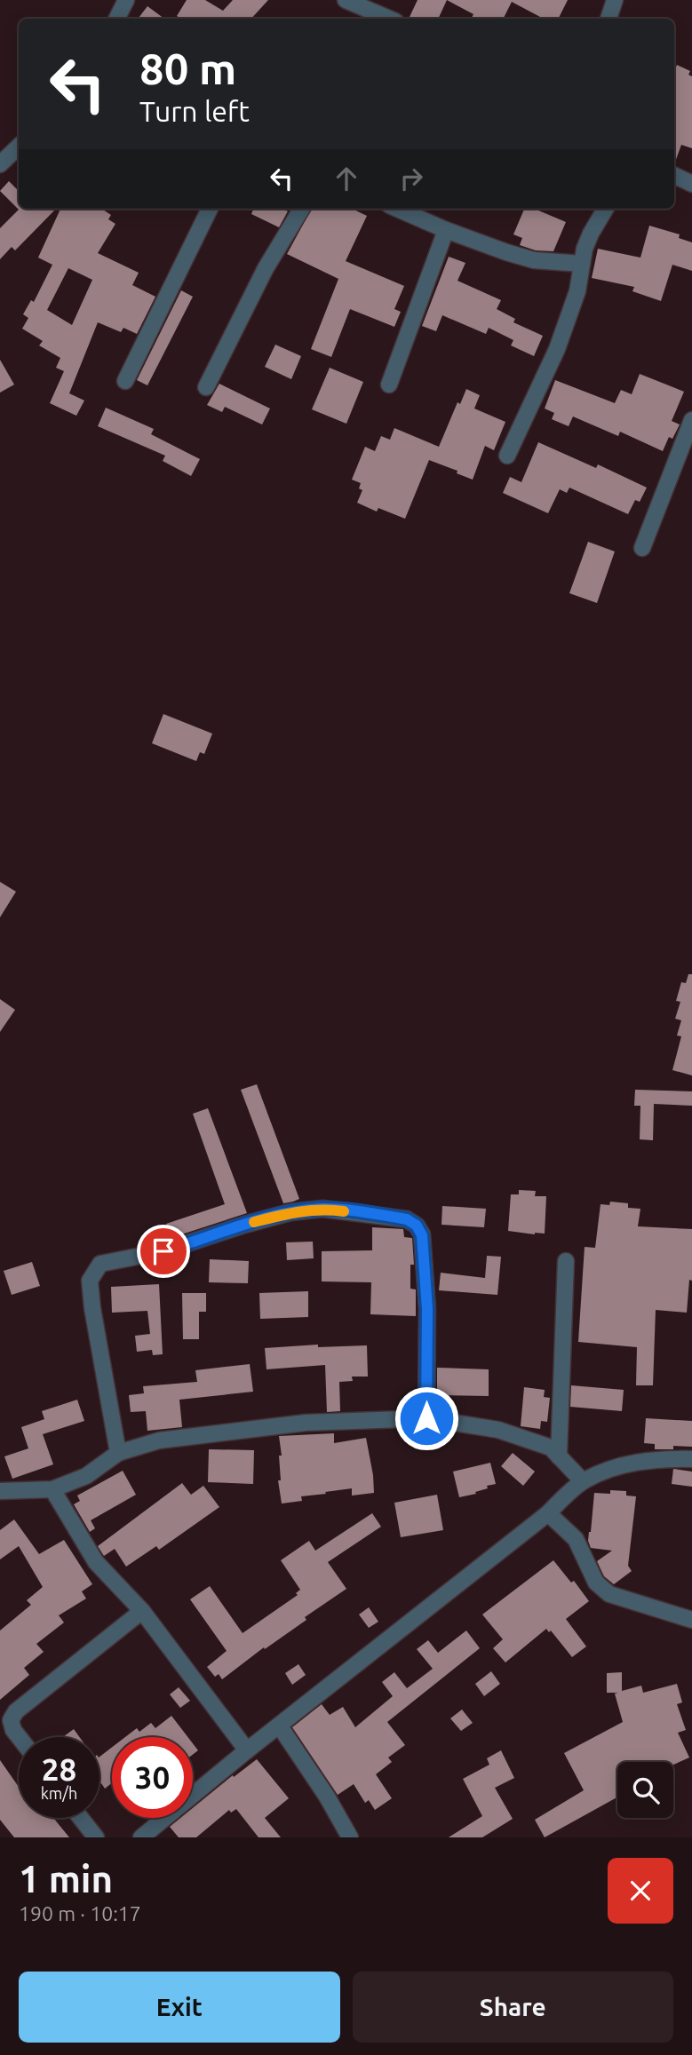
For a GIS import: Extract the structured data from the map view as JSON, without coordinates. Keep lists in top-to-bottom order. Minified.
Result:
{"page":{"turn":["80 m","Turn left"],"speed":"28 km/h","limit":"30","heading":["1 min","190 m · 10:17"],"buttons":["Exit","Share"]}}
